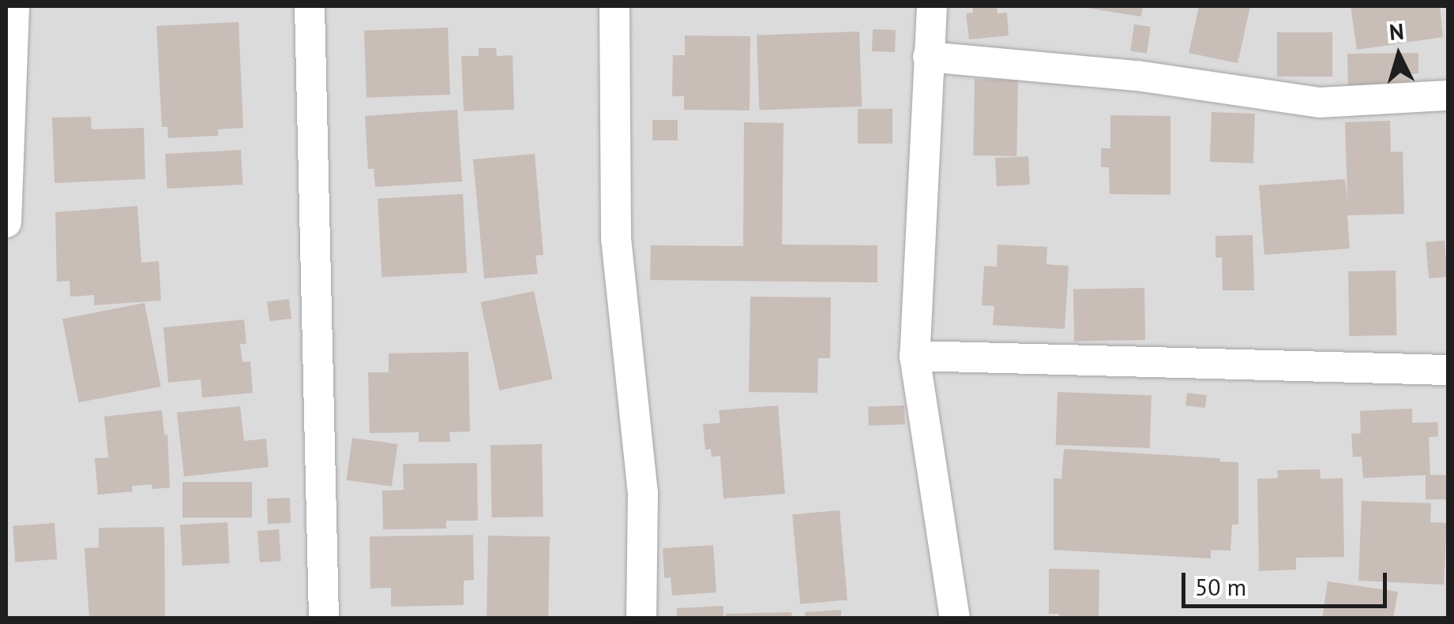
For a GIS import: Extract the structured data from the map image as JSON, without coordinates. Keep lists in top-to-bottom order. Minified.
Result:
{"scale_bar":"50 m","north":"top"}
